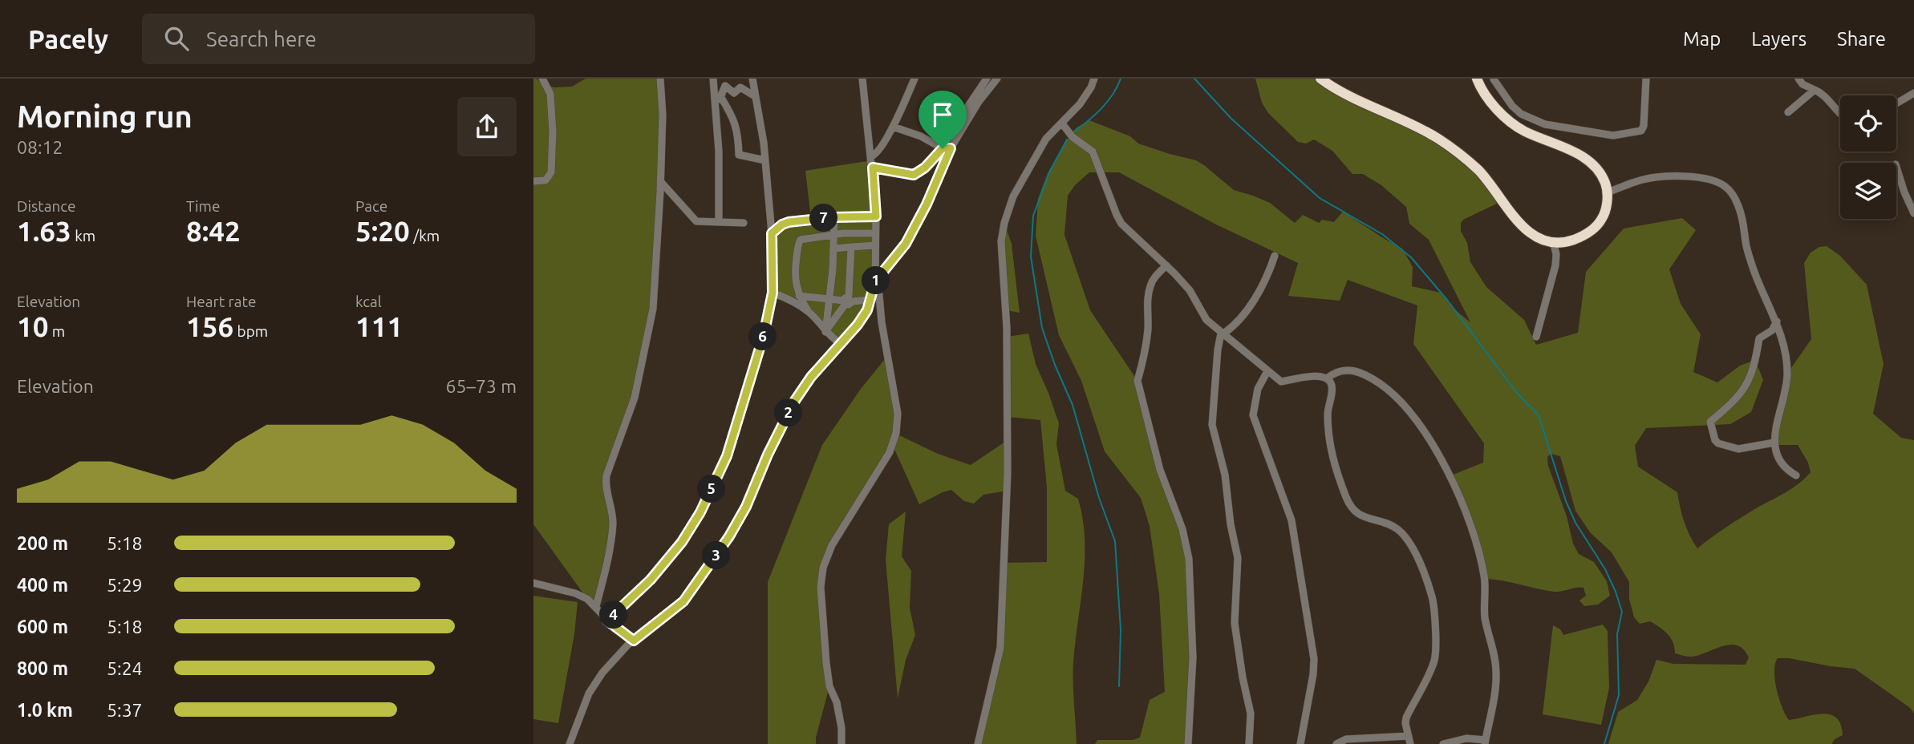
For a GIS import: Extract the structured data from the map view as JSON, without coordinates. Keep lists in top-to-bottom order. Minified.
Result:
{"page":{"header":"Pacely","search":"Search here","nav":["Map","Layers","Share"],"heading":["Morning run","08:12"],"stats":[["Distance","1.63 km"],["Time","8:42"],["Pace","5:20 /km"],["Elevation","10 m"],["Heart rate","156 bpm"],["kcal","111"]],"pins":["7","1","6","2","5","3","4"],"chart":["Elevation","65–73 m"],"list":[{"name":"200 m","note":"5:18"},{"name":"400 m","note":"5:29"},{"name":"600 m","note":"5:18"},{"name":"800 m","note":"5:24"},{"name":"1.0 km","note":"5:37"}]}}
